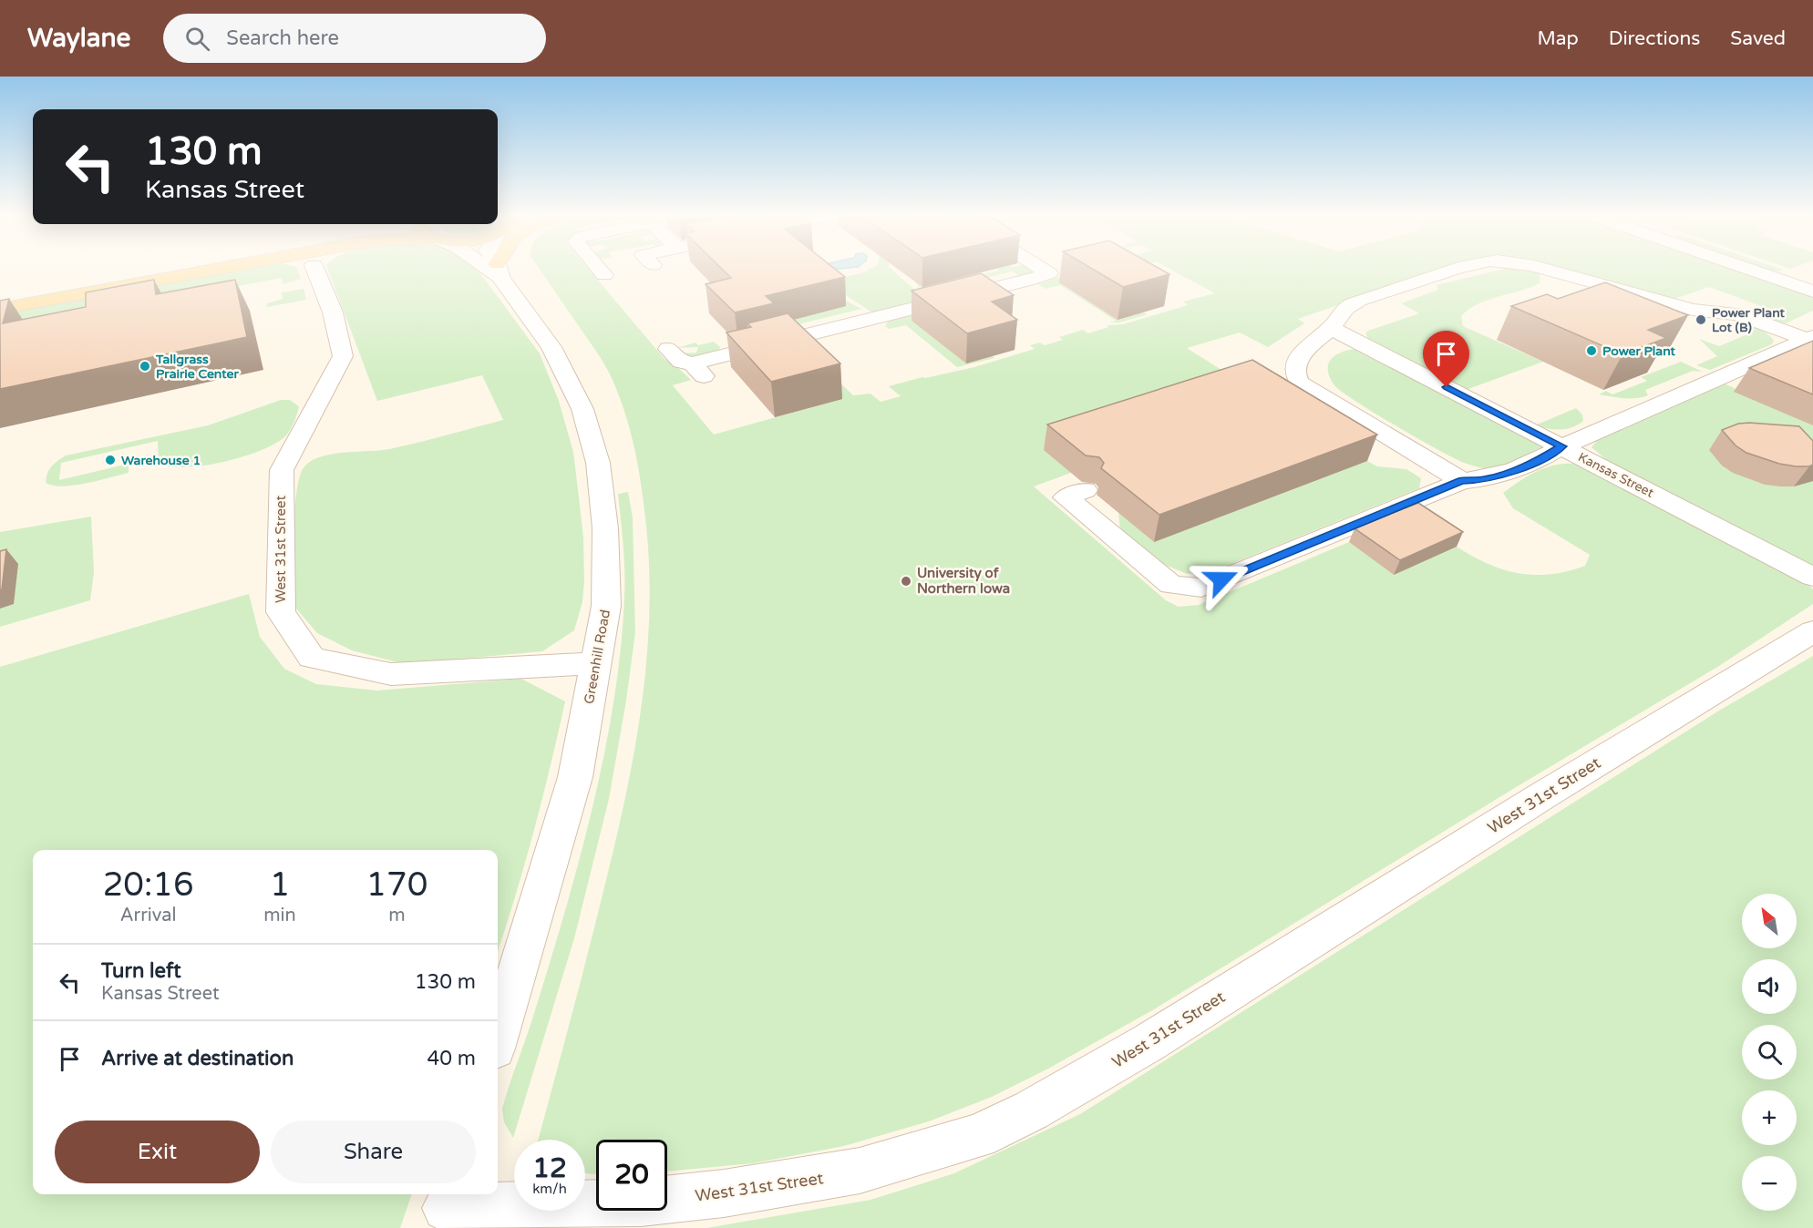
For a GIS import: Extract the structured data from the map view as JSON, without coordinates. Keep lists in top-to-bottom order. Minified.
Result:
{"streets":{"street":["Kansas Street","West 31st Street","Greenhill Road"]},"crossings":[["West 31st Street","Greenhill Road"]],"places":["Power Plant Lot (B)","Power Plant","Tallgrass Prairie Center","Warehouse 1","University of Northern Iowa"],"north":"top left","page":{"header":"Waylane","search":"Search here","nav":["Map","Directions","Saved"],"turn":["130 m","Kansas Street"],"eta":["20:16","Arrival","1","min","170","m"],"map_buttons":["+","−"],"list":[{"name":"Turn left","note":"Kansas Street","value":"130 m"},{"name":"Arrive at destination","value":"40 m"}],"buttons":["Exit","Share"],"speed":"12 km/h","limit":"20"}}
